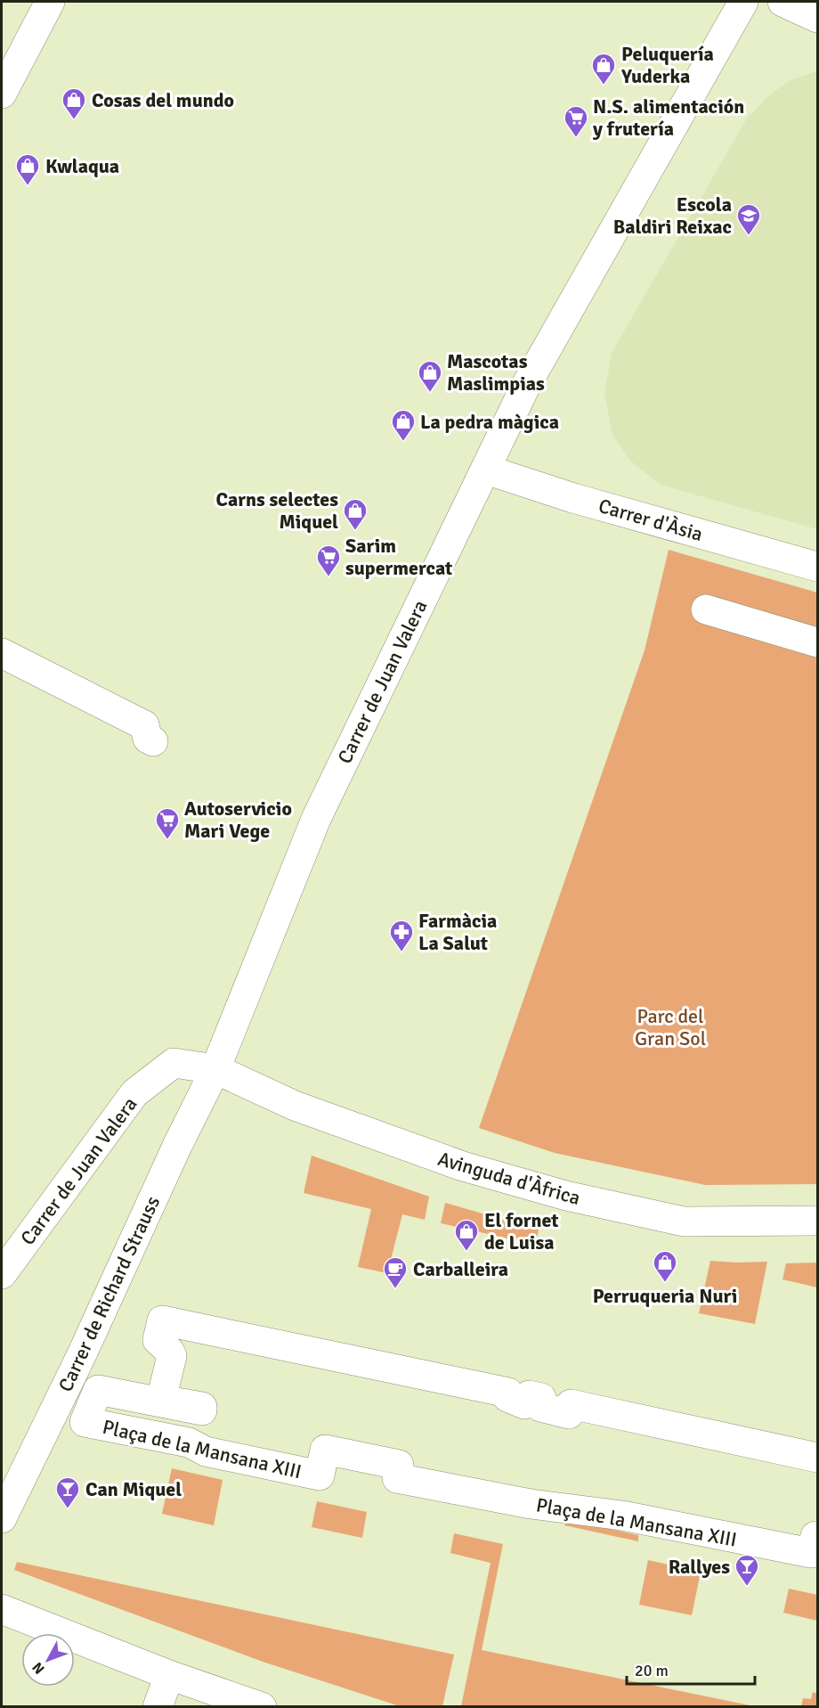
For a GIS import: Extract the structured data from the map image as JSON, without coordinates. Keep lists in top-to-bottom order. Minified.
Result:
{"streets":{"street":["Carrer d'Àsia","Carrer de Juan Valera","Avinguda d'Àfrica","Carrer de Richard Strauss","Plaça de la Mansana XIII"]},"crossings":[["Carrer d'Àsia","Carrer de Juan Valera"],["Carrer de Juan Valera","Avinguda d'Àfrica"],["Carrer de Juan Valera","Carrer de Richard Strauss"],["Avinguda d'Àfrica","Carrer de Richard Strauss"]],"parks":["Parc del Gran Sol"],"places":{"shop":["Peluquería Yuderka","Cosas del mundo","Kwlaqua","Mascotas Maslimpias","La pedra màgica","Carns selectes Miquel","El fornet de Luisa","Perruqueria Nuri"],"supermarket":["N.S. alimentación y frutería","Sarim supermercat","Autoservicio Mari Vege"],"school or university":["Escola Baldiri Reixac"],"pharmacy":["Farmàcia La Salut"],"cafe":["Carballeira"],"bar":["Can Miquel","Rallyes"]},"scale_bar":"20 m","north":"bottom left"}
